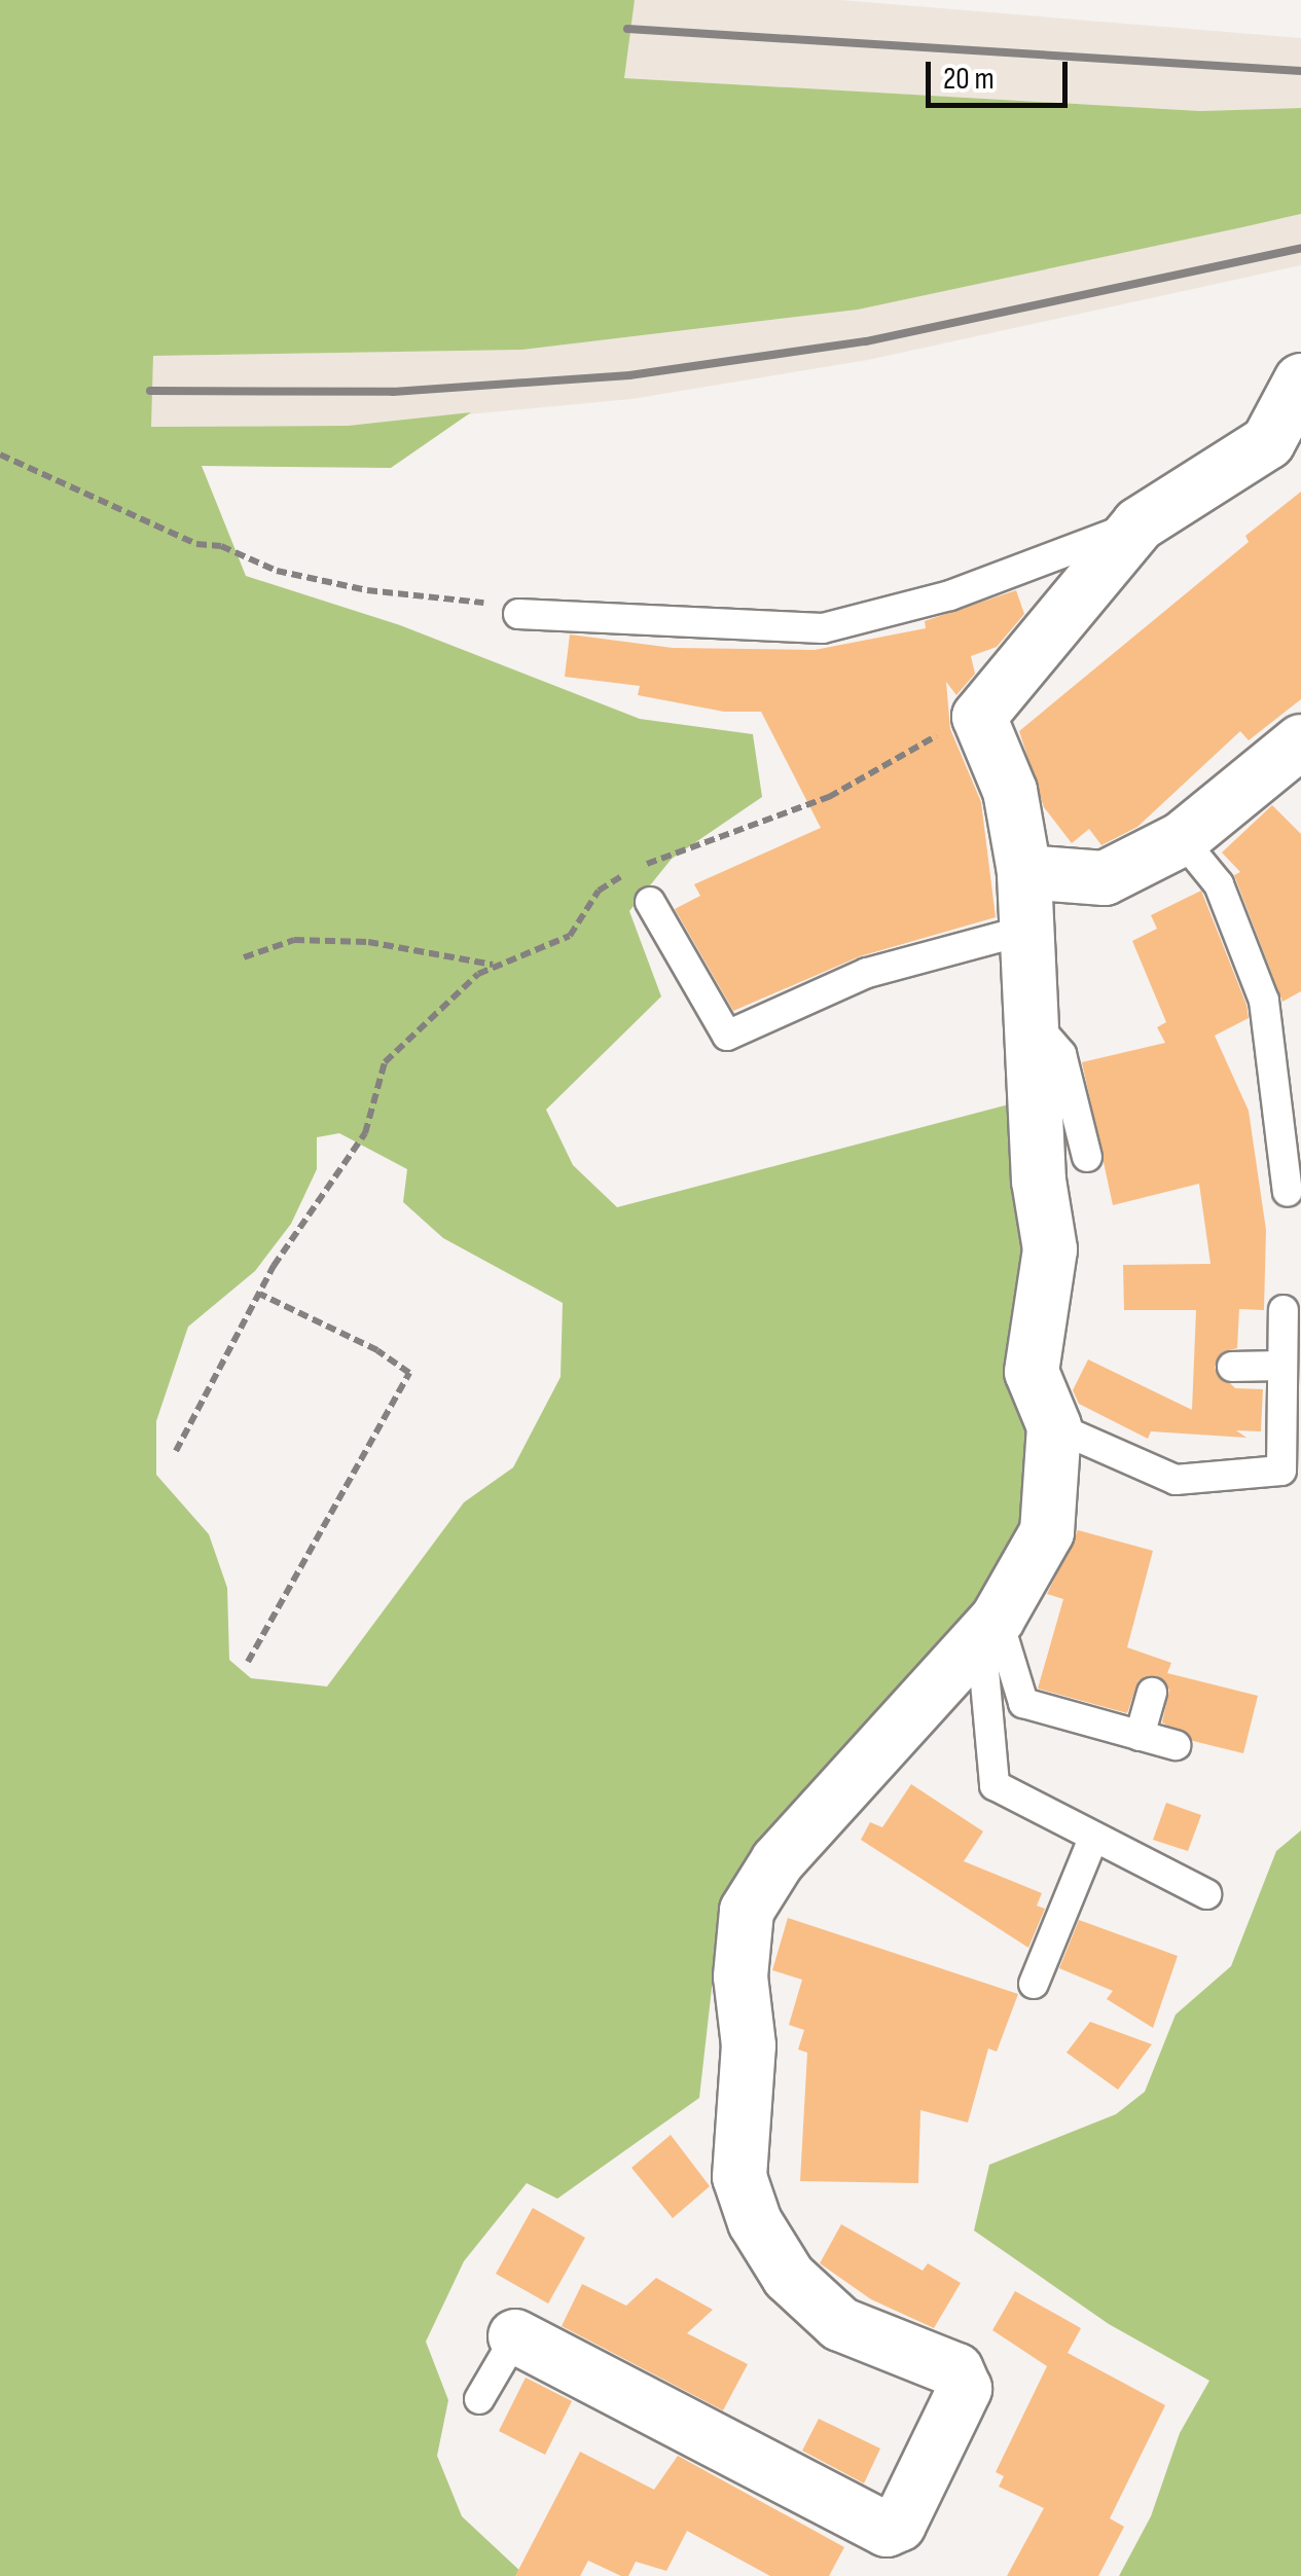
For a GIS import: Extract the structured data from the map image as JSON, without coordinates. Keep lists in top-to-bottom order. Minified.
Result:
{"scale_bar":"20 m"}
